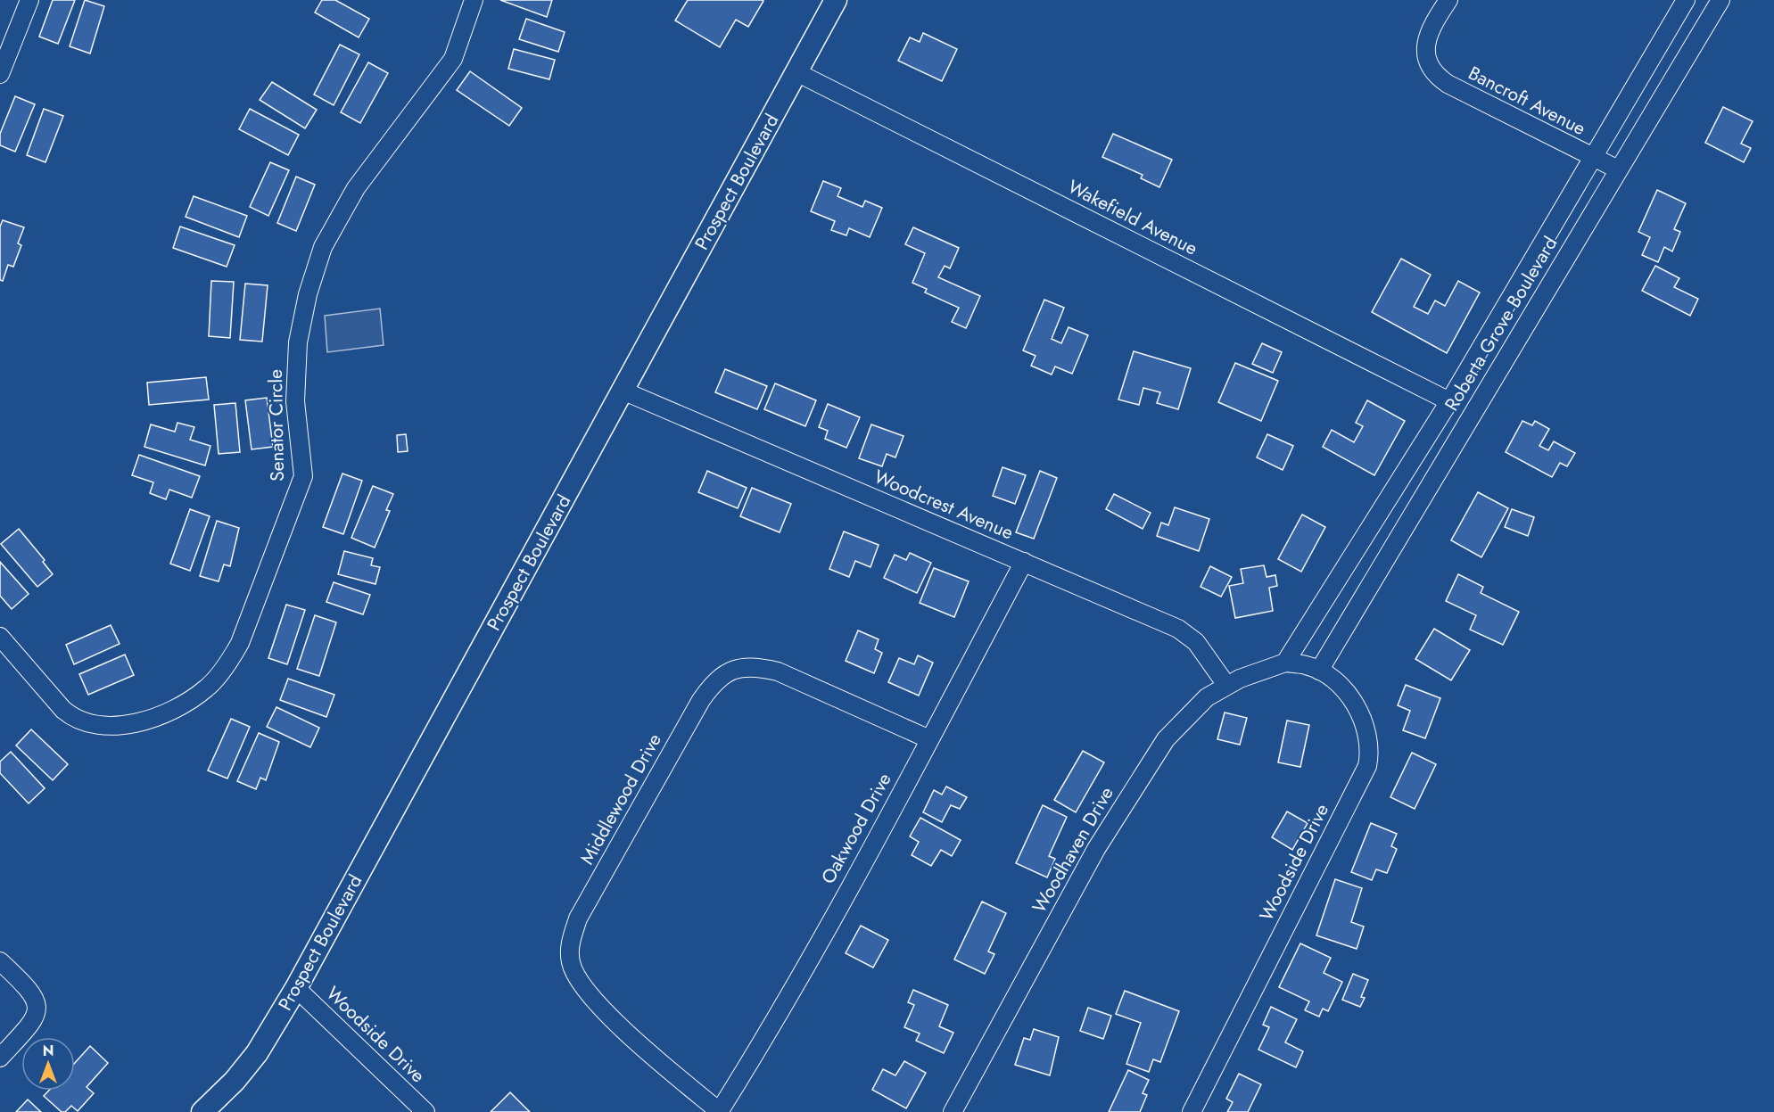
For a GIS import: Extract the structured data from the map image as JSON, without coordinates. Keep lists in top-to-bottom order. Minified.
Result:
{"streets":{"main road":["Prospect Boulevard"],"street":["Bancroft Avenue","Wakefield Avenue","Roberta Grove Boulevard","Senator Circle","Woodcrest Avenue","Middlewood Drive","Oakwood Drive","Woodhaven Drive","Woodside Drive"]},"crossings":[["Bancroft Avenue","Roberta Grove Boulevard"],["Prospect Boulevard","Wakefield Avenue"],["Prospect Boulevard","Woodcrest Avenue"],["Prospect Boulevard","Woodside Drive"],["Wakefield Avenue","Roberta Grove Boulevard"],["Roberta Grove Boulevard","Woodhaven Drive"],["Roberta Grove Boulevard","Woodside Drive"],["Woodcrest Avenue","Oakwood Drive"],["Woodcrest Avenue","Woodhaven Drive"],["Middlewood Drive","Oakwood Drive"],["Woodhaven Drive","Woodside Drive"]],"north":"top"}
